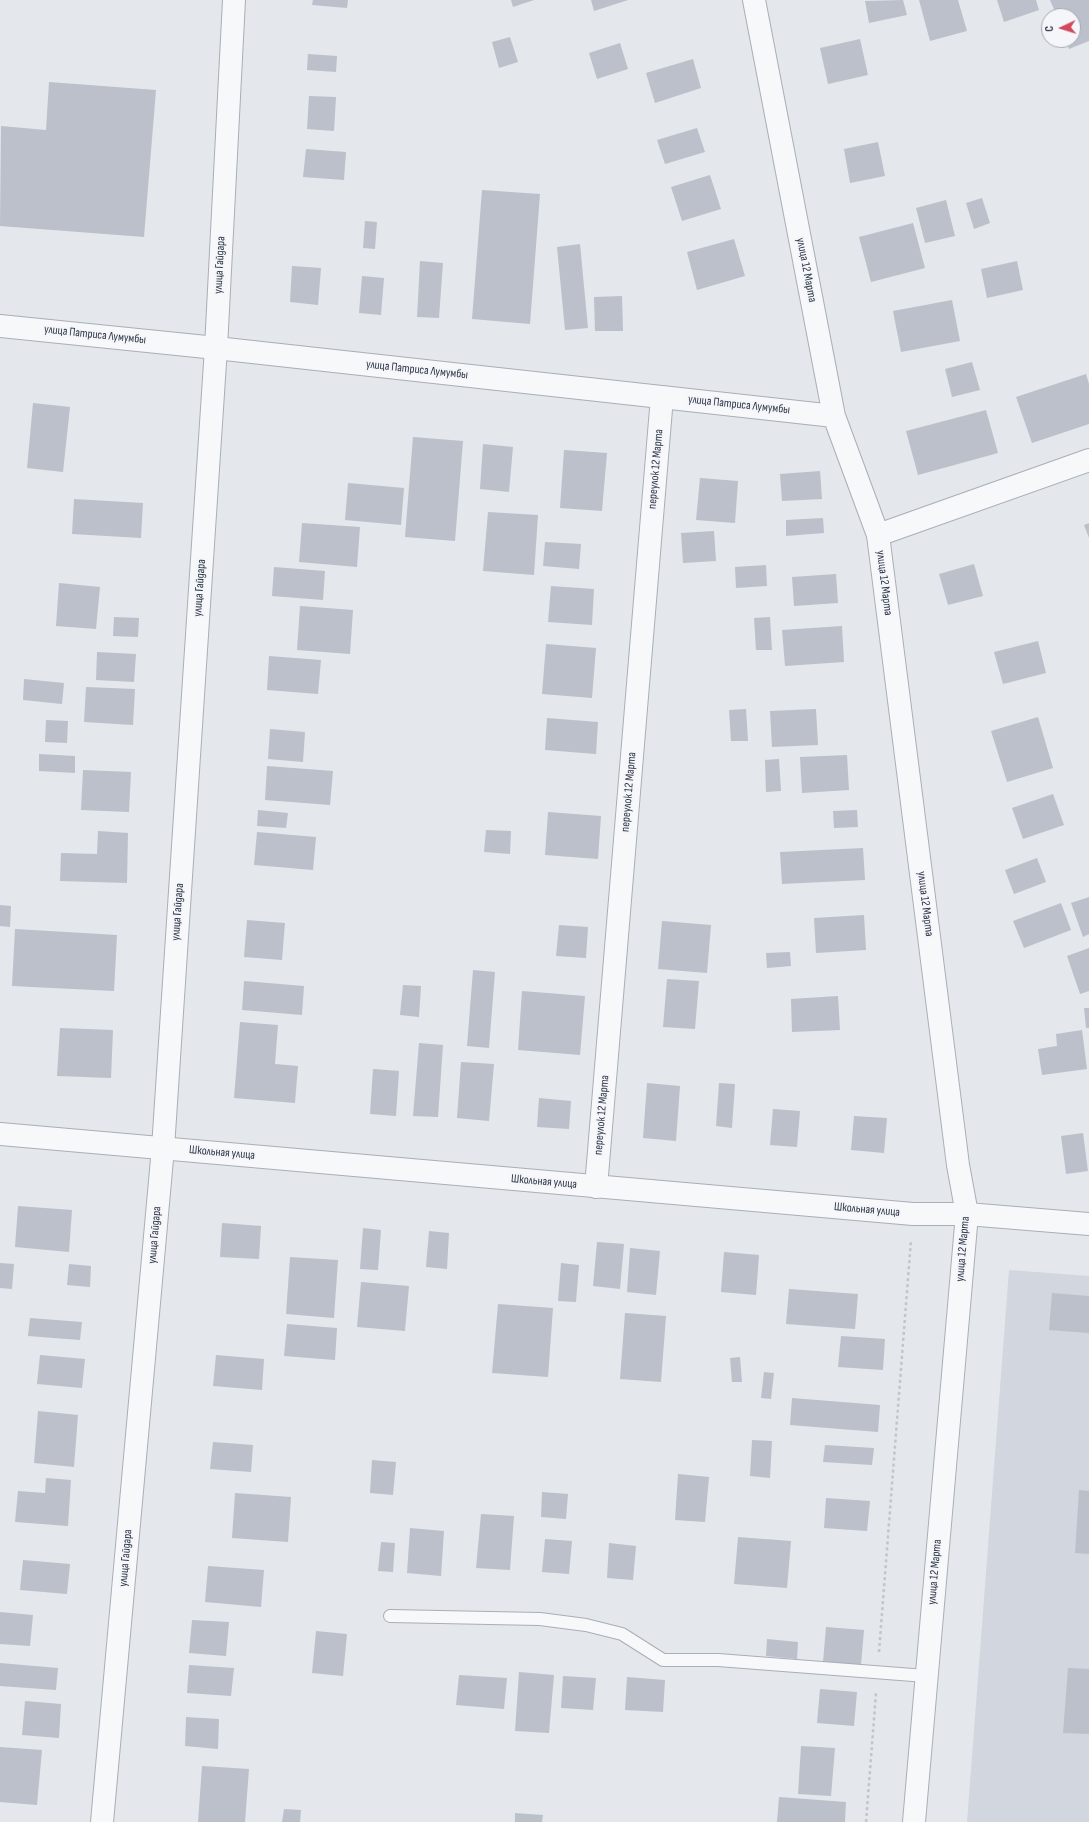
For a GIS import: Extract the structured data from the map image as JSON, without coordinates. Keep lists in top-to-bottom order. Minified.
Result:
{"streets":{"street":["улица Гайдара","улица 12 Марта","улица Патриса Лумумбы","переулок 12 Марта","Школьная улица"]},"crossings":[["улица Гайдара","улица Патриса Лумумбы"],["улица Гайдара","Школьная улица"],["улица 12 Марта","улица Патриса Лумумбы"],["улица 12 Марта","Школьная улица"],["улица Патриса Лумумбы","переулок 12 Марта"],["переулок 12 Марта","Школьная улица"]],"north":"left"}
